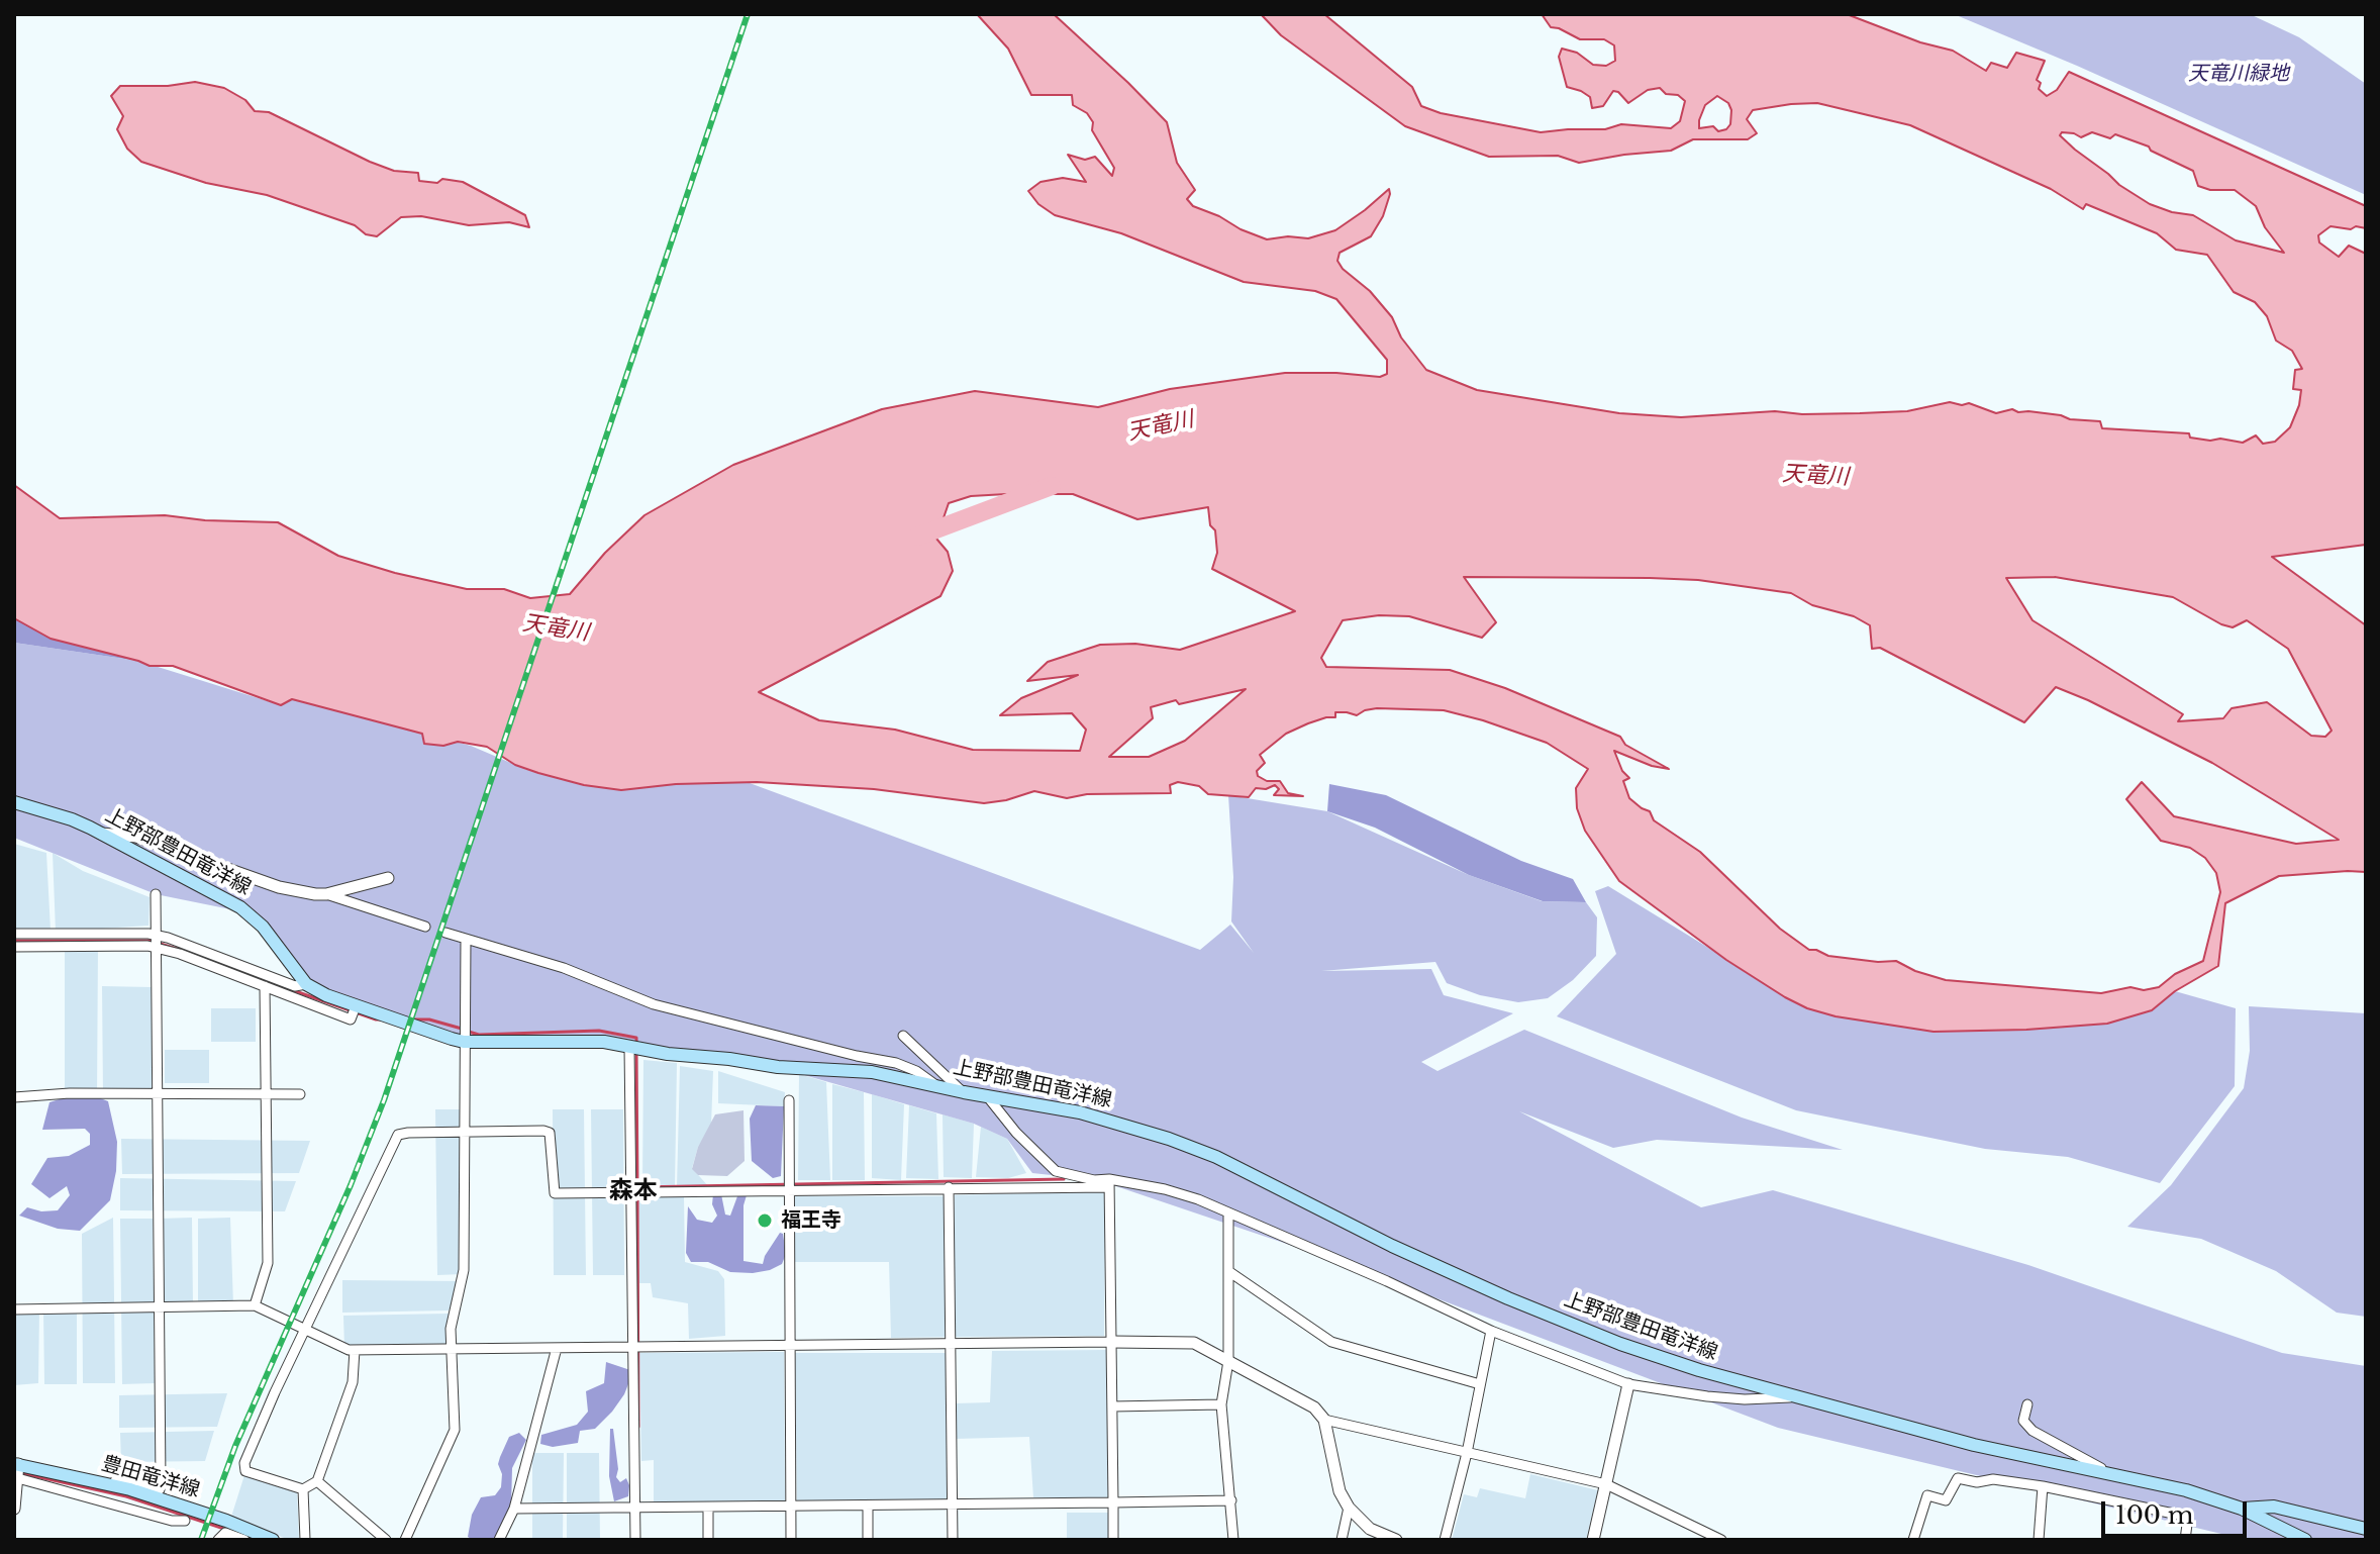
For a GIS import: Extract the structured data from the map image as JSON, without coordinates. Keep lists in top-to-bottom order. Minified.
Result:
{"streets":{"main road":["上野部豊田竜洋線","豊田竜洋線"]},"districts":["森本"],"water":["天竜川"],"parks":["天竜川緑地"],"places":["福王寺"],"scale_bar":"100 m"}
